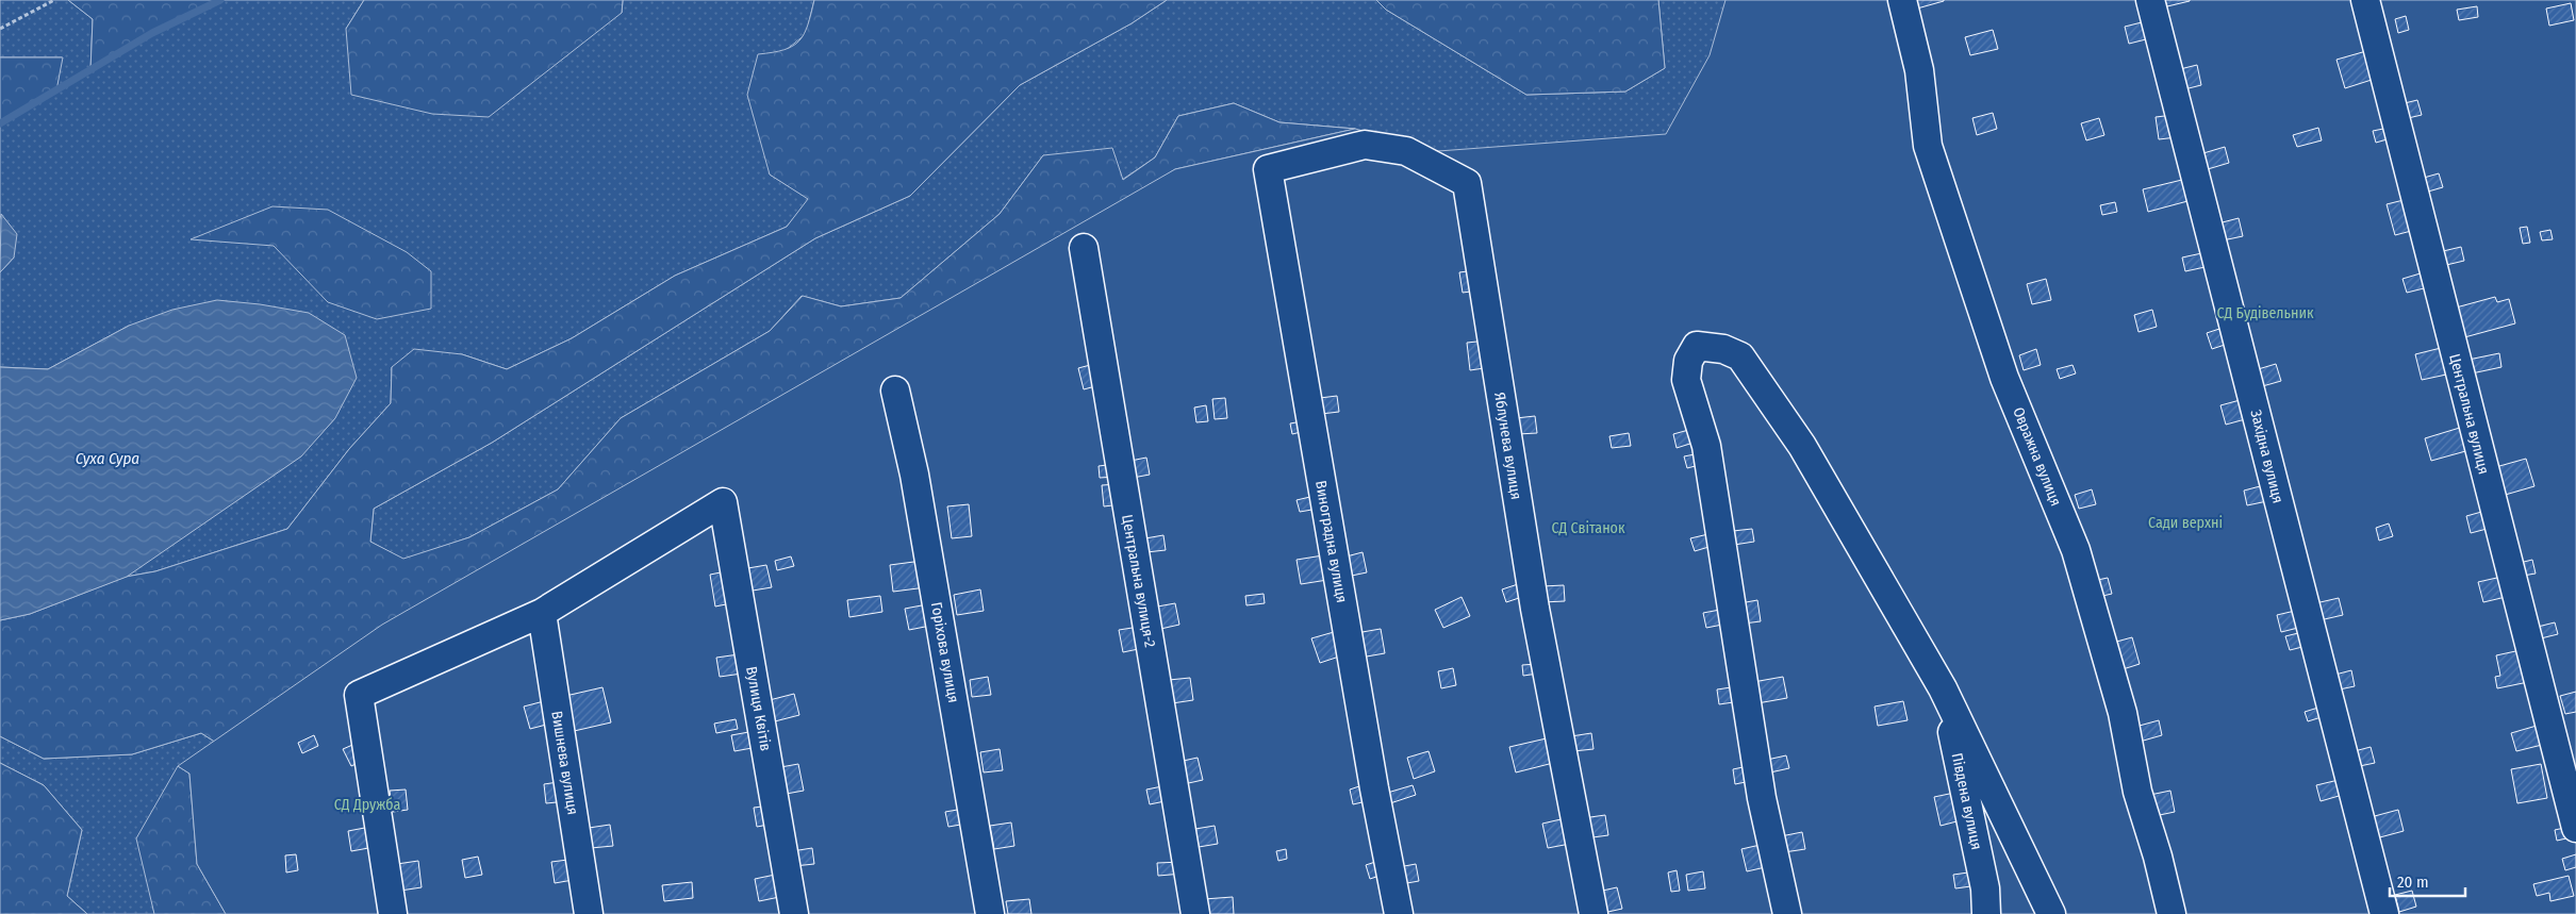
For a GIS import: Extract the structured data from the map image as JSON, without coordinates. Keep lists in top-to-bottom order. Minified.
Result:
{"streets":{"lane":["Центральна вулиця","Яблунева вулиця","Овражна вулиця","Західна вулиця","Виноградна вулиця","Центральна вулиця-2","Горіхова вулиця","Вулиця Квітів","Вишнева вулиця","Південа вулиця"]},"crossings":[["Яблунева вулиця","Виноградна вулиця"],["Вулиця Квітів","Вишнева вулиця"]],"water":["Суха Сура"],"parks":["СД Будівельник","Сади верхні","СД Світанок","СД Дружба"],"scale_bar":"20 m"}
